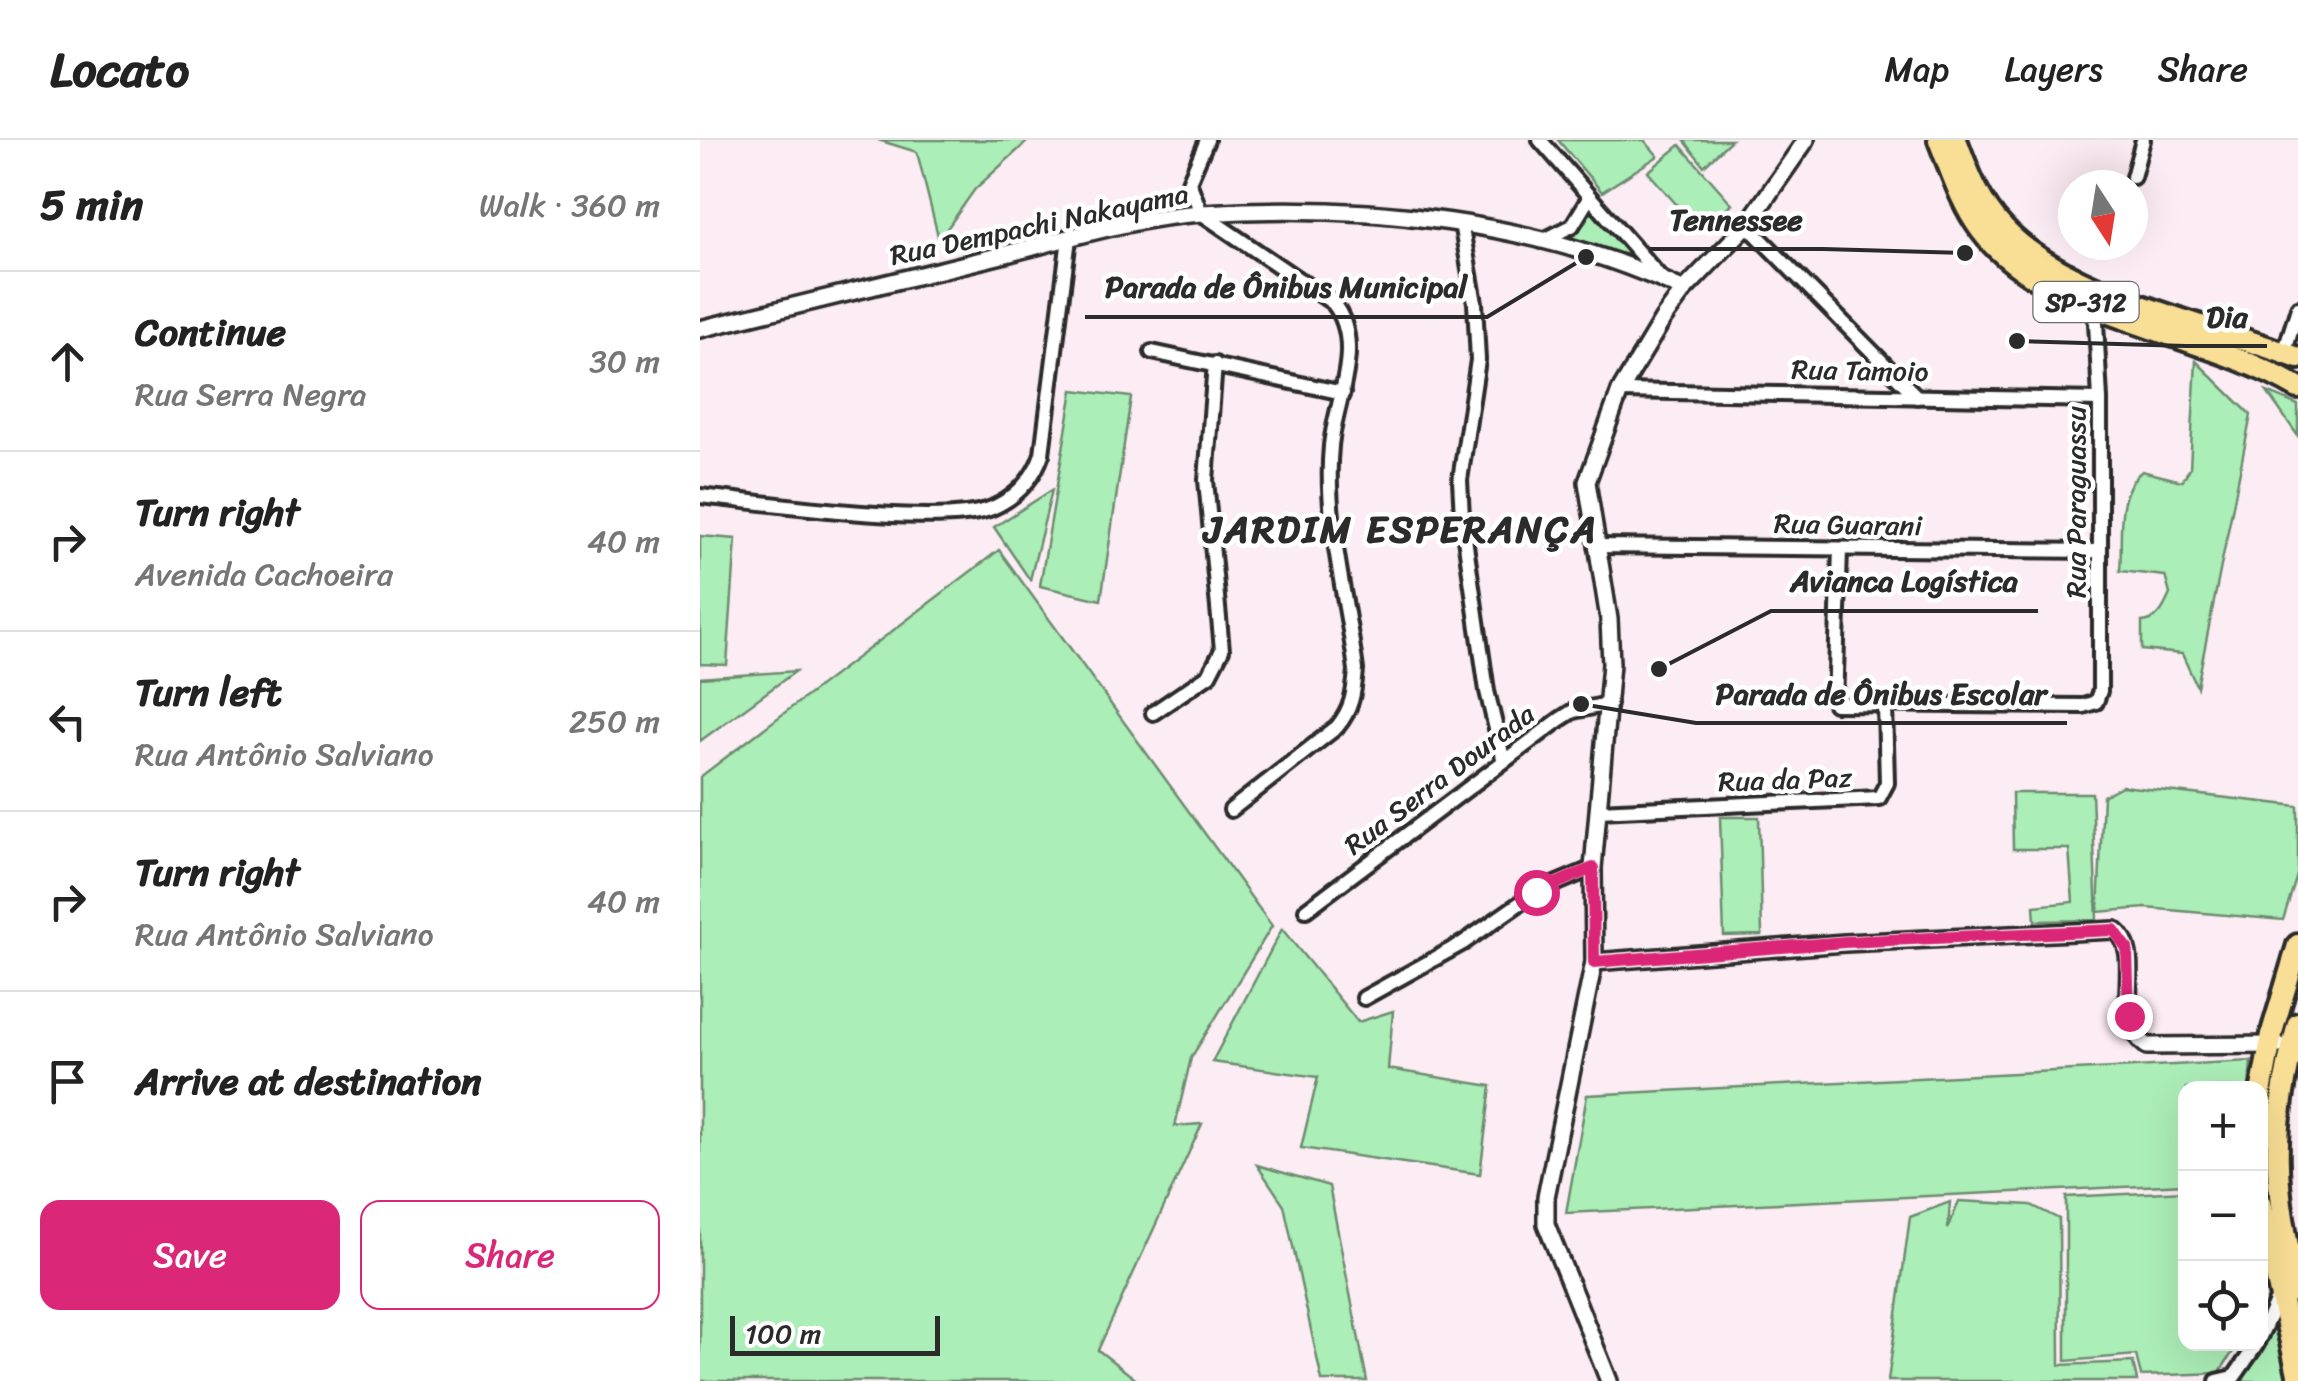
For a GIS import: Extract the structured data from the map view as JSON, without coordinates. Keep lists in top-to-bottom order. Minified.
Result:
{"streets":{"main road":["SP-312"],"street":["Rua Dempachi Nakayama","Rua Tamoio","Rua Paraguassu","Rua Guarani","Rua Serra Dourada","Rua da Paz"]},"crossings":[["SP-312","Rua Paraguassu"],["Rua Tamoio","Rua Paraguassu"],["Rua Paraguassu","Rua Guarani"],["Rua Paraguassu","Rua da Paz"]],"districts":["JARDIM ESPERANÇA"],"places":["Tennessee","Parada de Ônibus Municipal","Dia","Avianca Logística","Parada de Ônibus Escolar"],"scale_bar":"100 m","north":"bottom","page":{"header":"Locato","nav":["Map","Layers","Share"],"heading":["5 min","Walk · 360 m"],"list":[["Continue","Rua Serra Negra","30 m"],["Turn right","Avenida Cachoeira","40 m"],["Turn left","Rua Antônio Salviano","250 m"],["Turn right","Rua Antônio Salviano","40 m"],"Arrive at destination"],"map_buttons":["+","−"],"buttons":["Save","Share"],"scale":"100 m"}}
